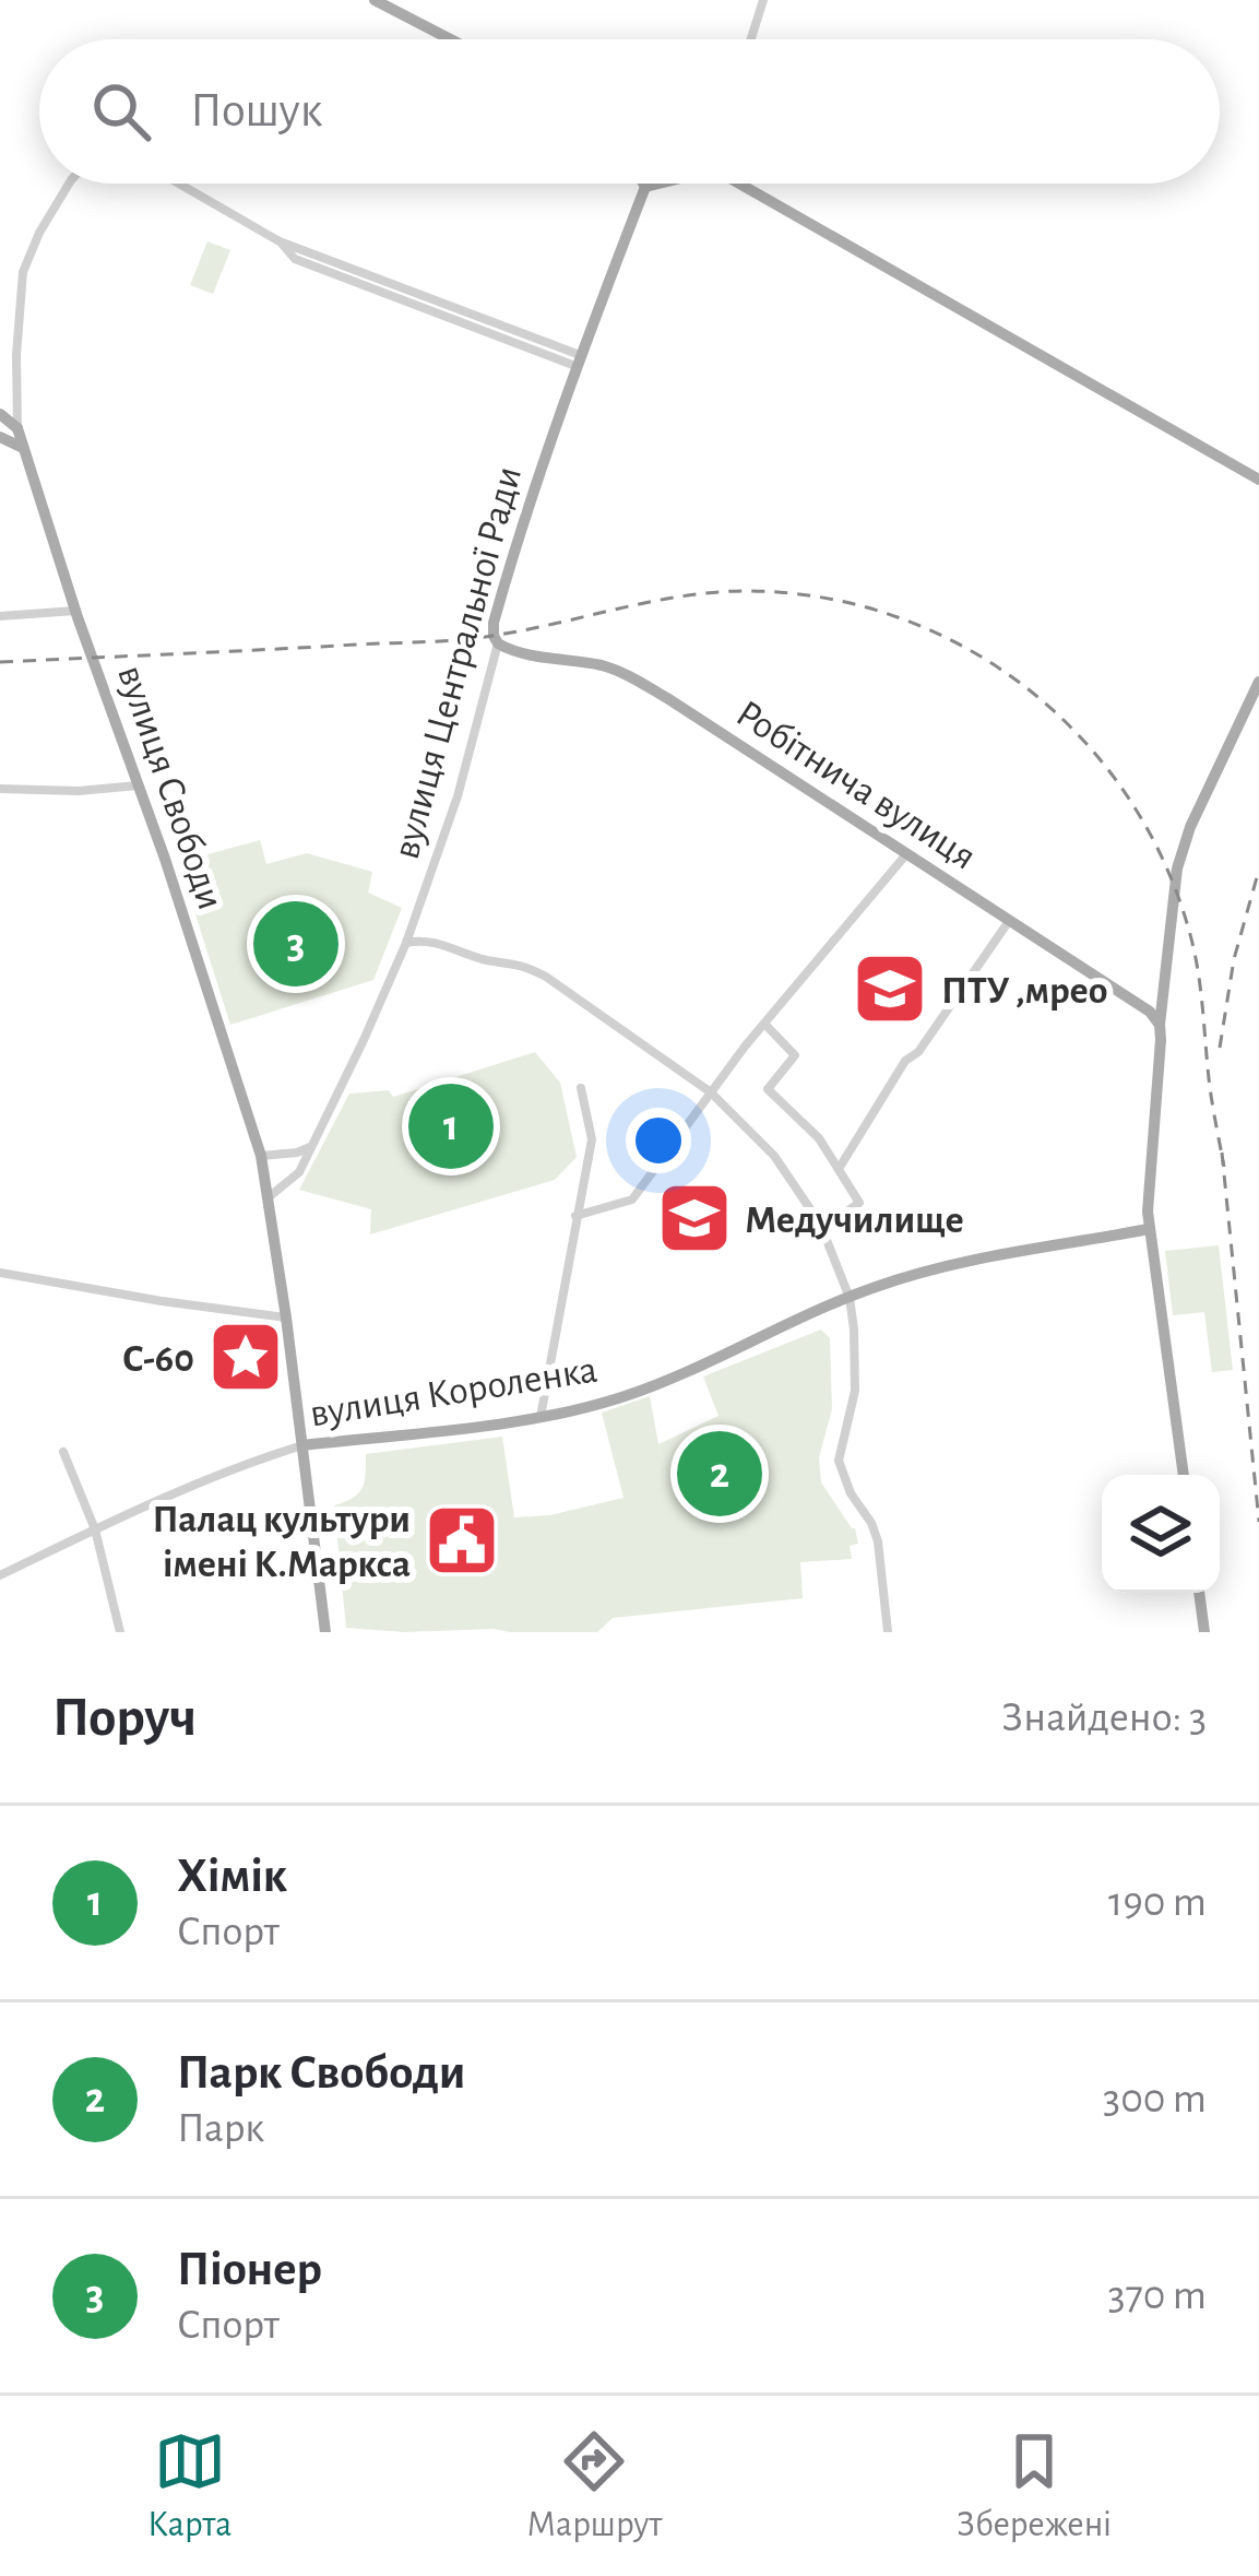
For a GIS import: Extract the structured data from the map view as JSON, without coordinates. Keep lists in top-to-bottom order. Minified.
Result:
{"streets":{"main road":["вулиця Центральної Ради","Робітнича вулиця","вулиця Свободи","вулиця Короленка"]},"crossings":[["вулиця Центральної Ради","Робітнича вулиця"],["вулиця Центральної Ради","вулиця Свободи"],["вулиця Свободи","вулиця Короленка"]],"places":{"school or university":["ПТУ ,мрео","Медучилище"],"place":["С-60"],"public building":["Палац культури імені К.Маркса"]},"page":{"search":"Пошук","pins":["3","1","2"],"heading":["Поруч","Знайдено: 3"],"list":[{"mark":"1","name":"Хімік","note":"Спорт","value":"190 m"},{"mark":"2","name":"Парк Свободи","note":"Парк","value":"300 m"},{"mark":"3","name":"Піонер","note":"Спорт","value":"370 m"}],"nav":["Карта","Маршрут","Збережені"]}}
